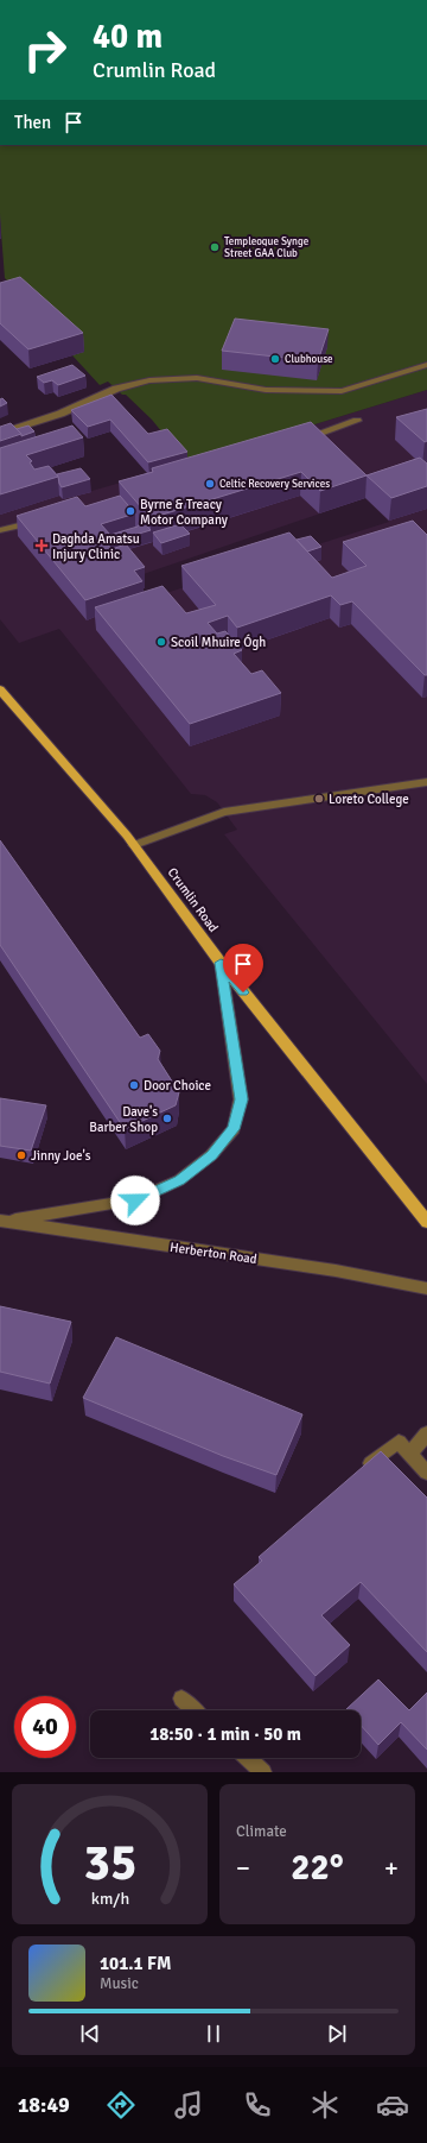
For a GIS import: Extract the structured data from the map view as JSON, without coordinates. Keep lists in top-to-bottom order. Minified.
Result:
{"streets":{"main road":["Crumlin Road"],"street":["Herberton Road"]},"places":{"other":["Templeogue Synge Street GAA Club","Clubhouse","Celtic Recovery Services","Byrne & Treacy Motor Company","Scoil Mhuire Ógh","Loreto College","Door Choice","Dave's Barber Shop","Jinny Joe's"],"health":["Daghda Amatsu Injury Clinic"]},"page":{"turn":["40 m","Crumlin Road"],"then":"Then","limit":"40","trip":"18:50 · 1 min · 50 m","tile":"Climate","heat":["−","22°","+"],"song":["101.1 FM","Music"],"tabs":"18:49","gauge":["35","km/h"]}}
